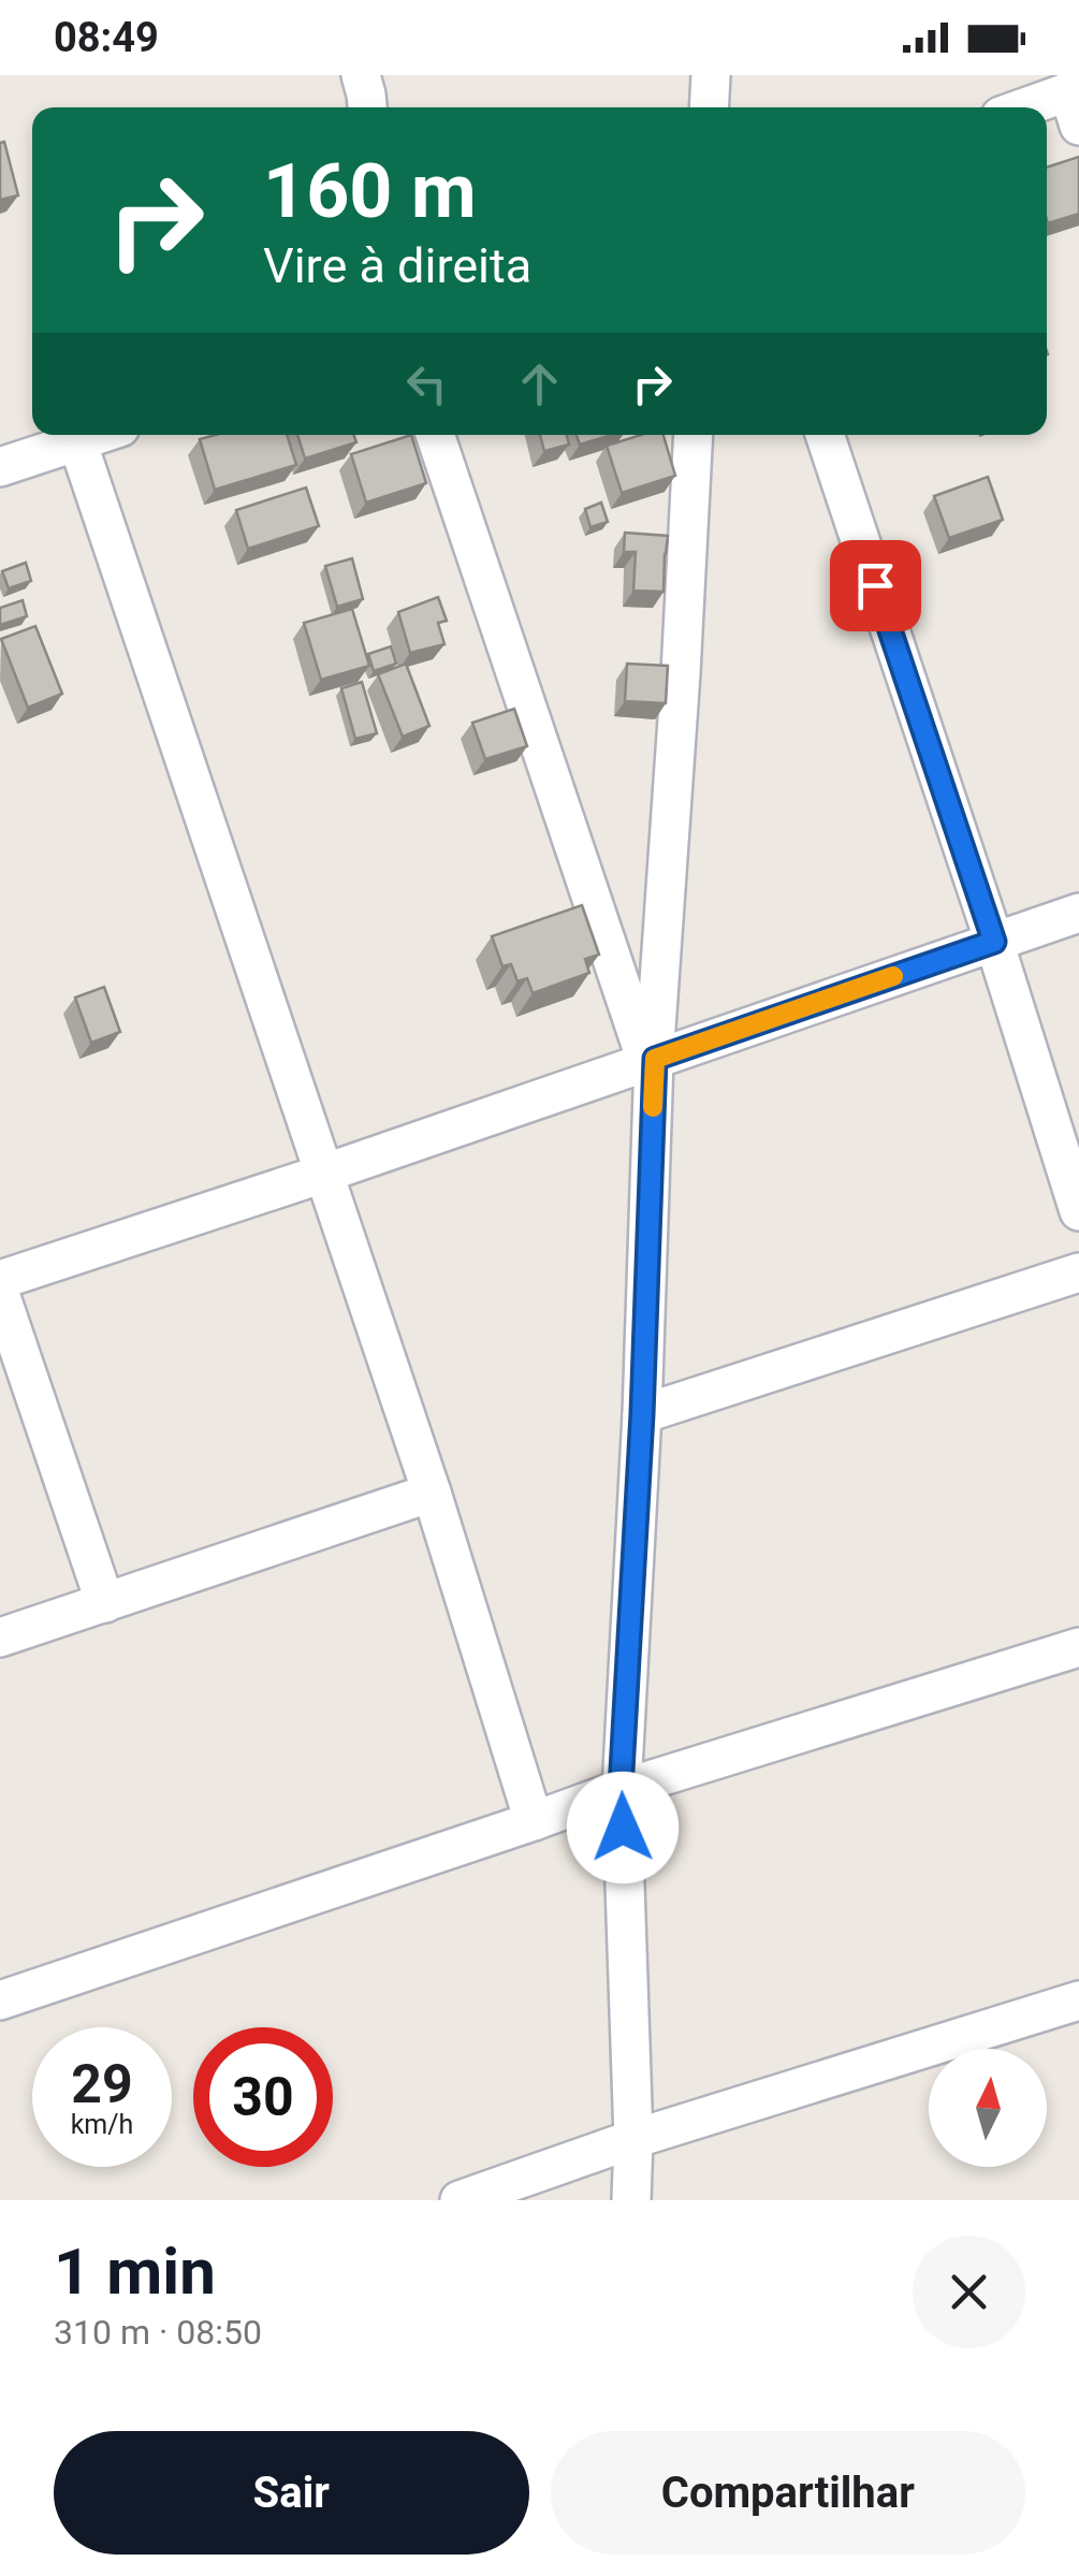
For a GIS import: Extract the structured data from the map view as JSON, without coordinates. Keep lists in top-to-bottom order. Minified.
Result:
{"north":"top","page":{"status":"08:49","turn":["160 m","Vire à direita"],"speed":"29 km/h","limit":"30","heading":["1 min","310 m · 08:50"],"buttons":["Sair","Compartilhar"]}}
